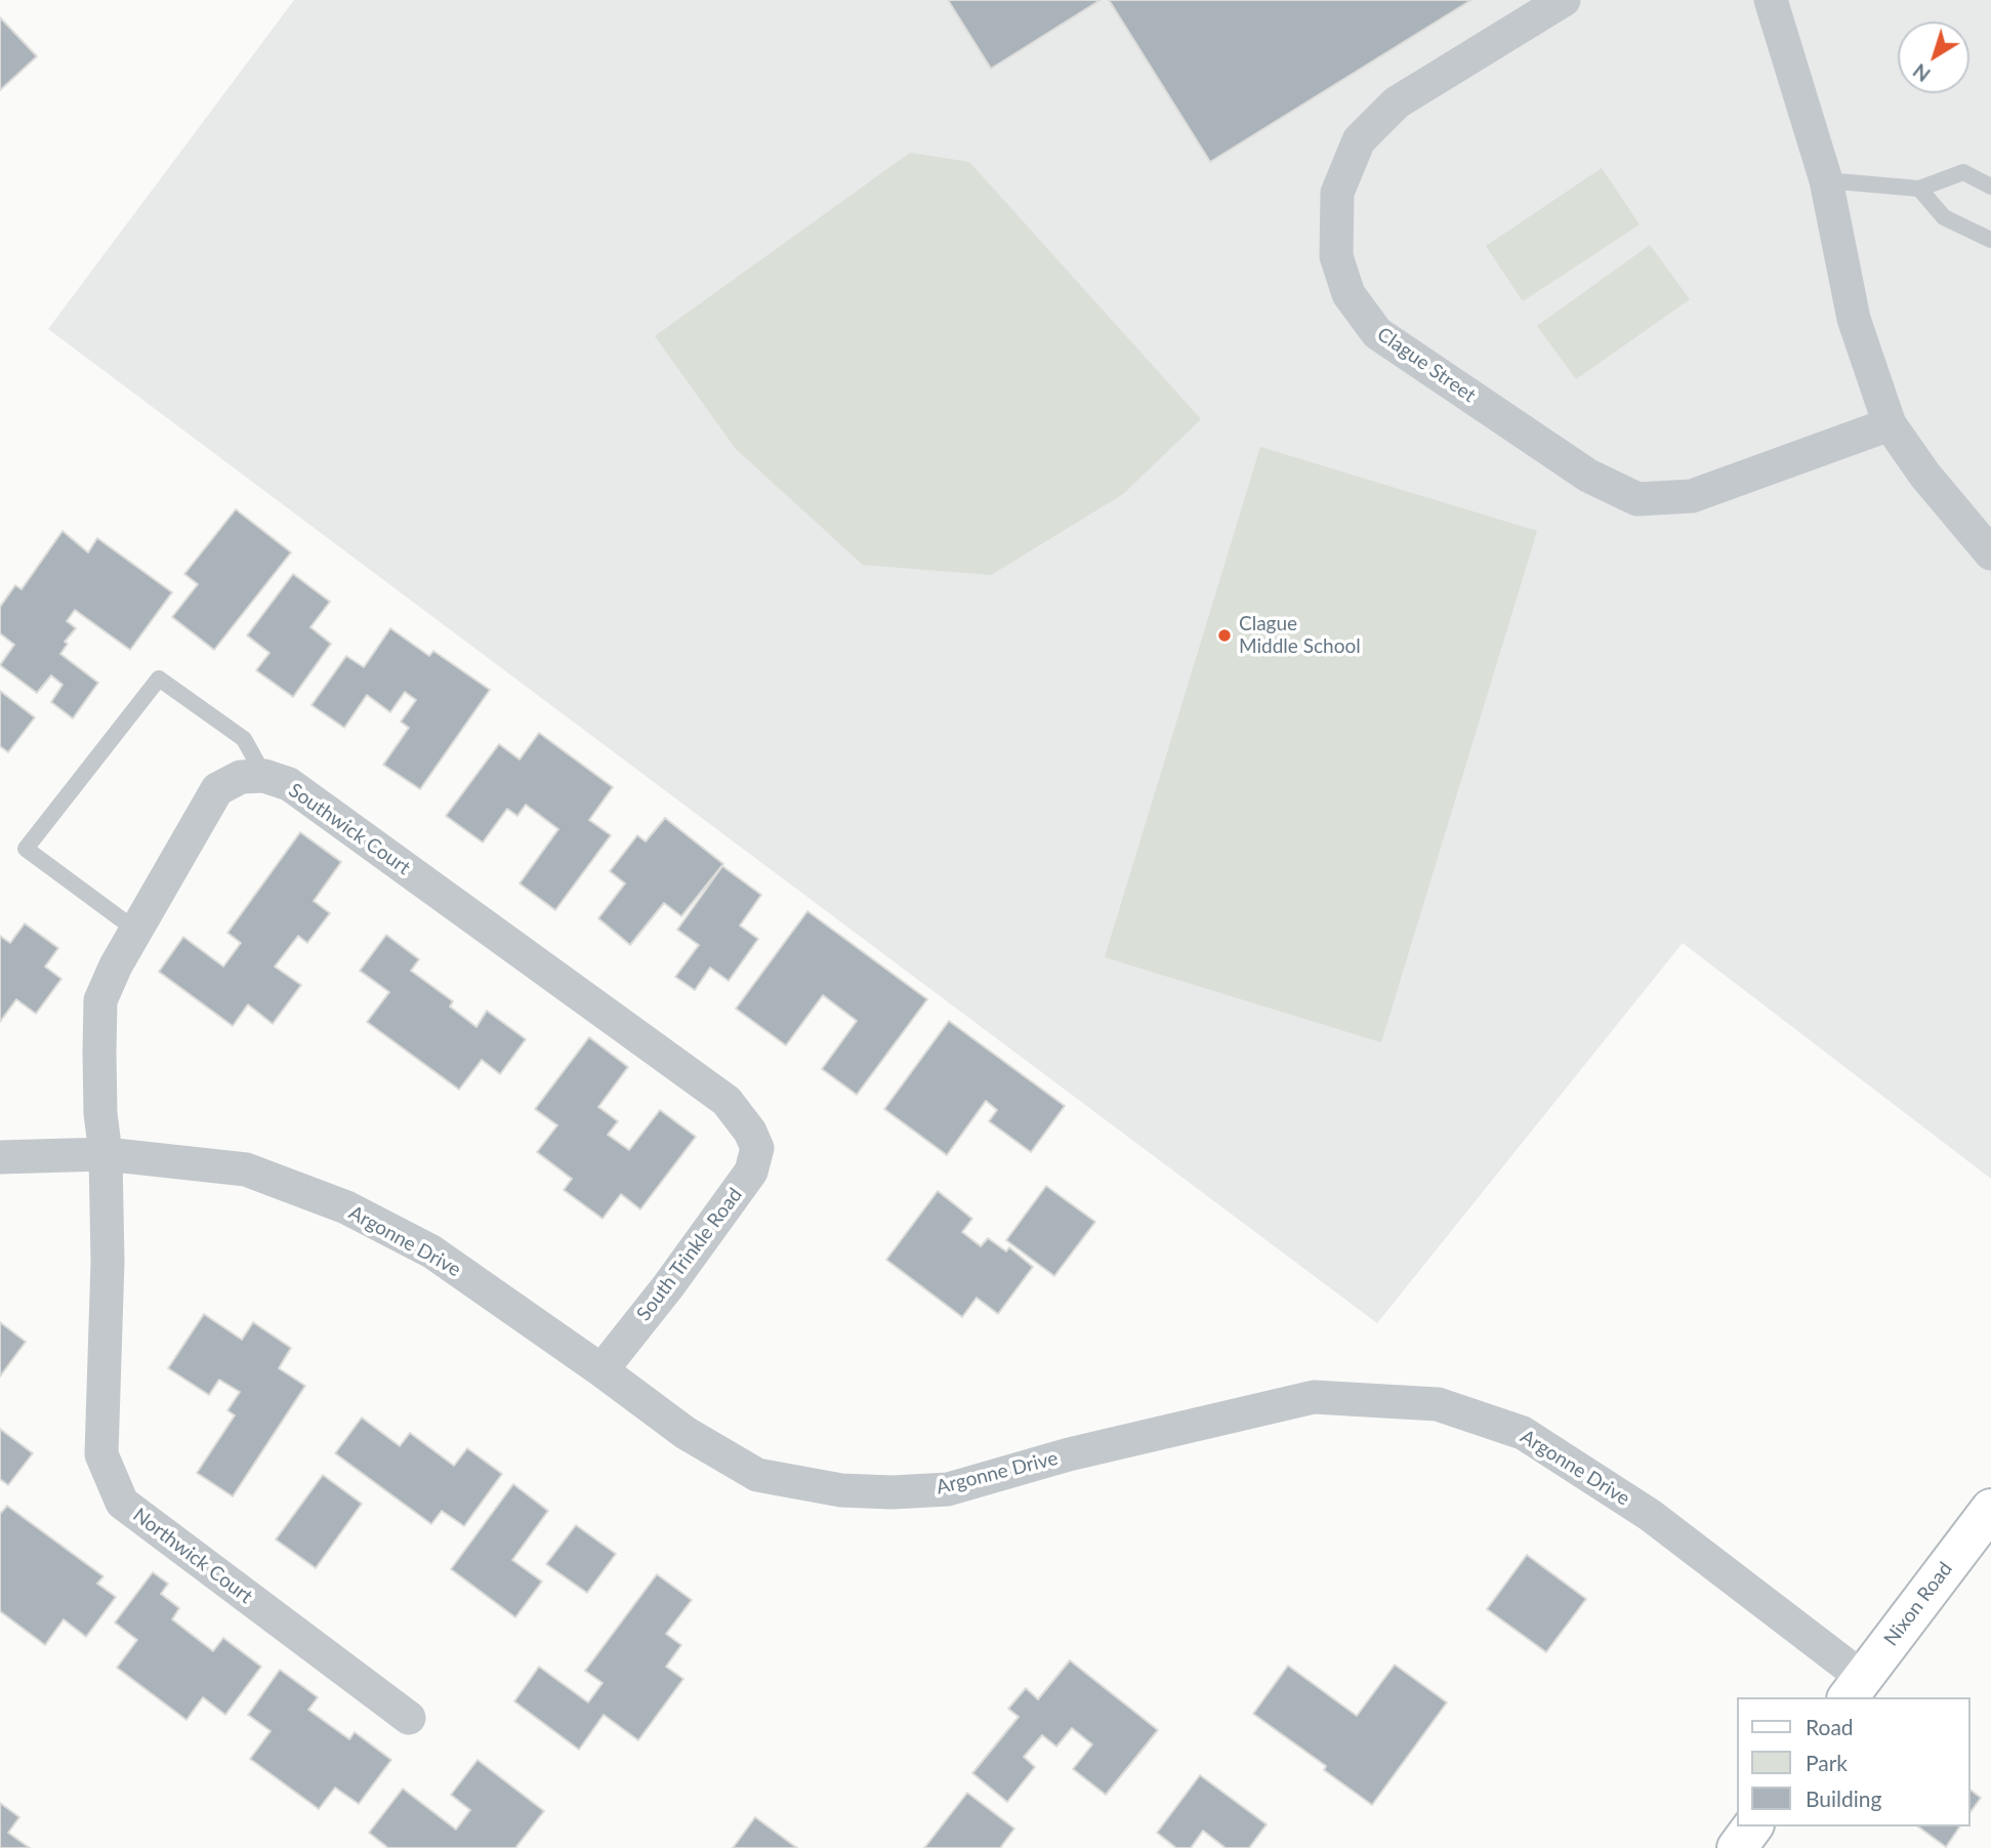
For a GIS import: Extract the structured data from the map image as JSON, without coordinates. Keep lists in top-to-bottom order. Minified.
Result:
{"streets":{"main road":["Nixon Road"],"street":["Clague Street","Southwick Court","Argonne Drive","South Trinkle Road","Northwick Court"]},"crossings":[["Southwick Court","Argonne Drive"],["Southwick Court","South Trinkle Road"],["Southwick Court","Northwick Court"],["Argonne Drive","South Trinkle Road"],["Argonne Drive","Northwick Court"],["Argonne Drive","Nixon Road"]],"places":["Clague Middle School"],"legend":["Road","Park","Building"],"north":"bottom left"}
